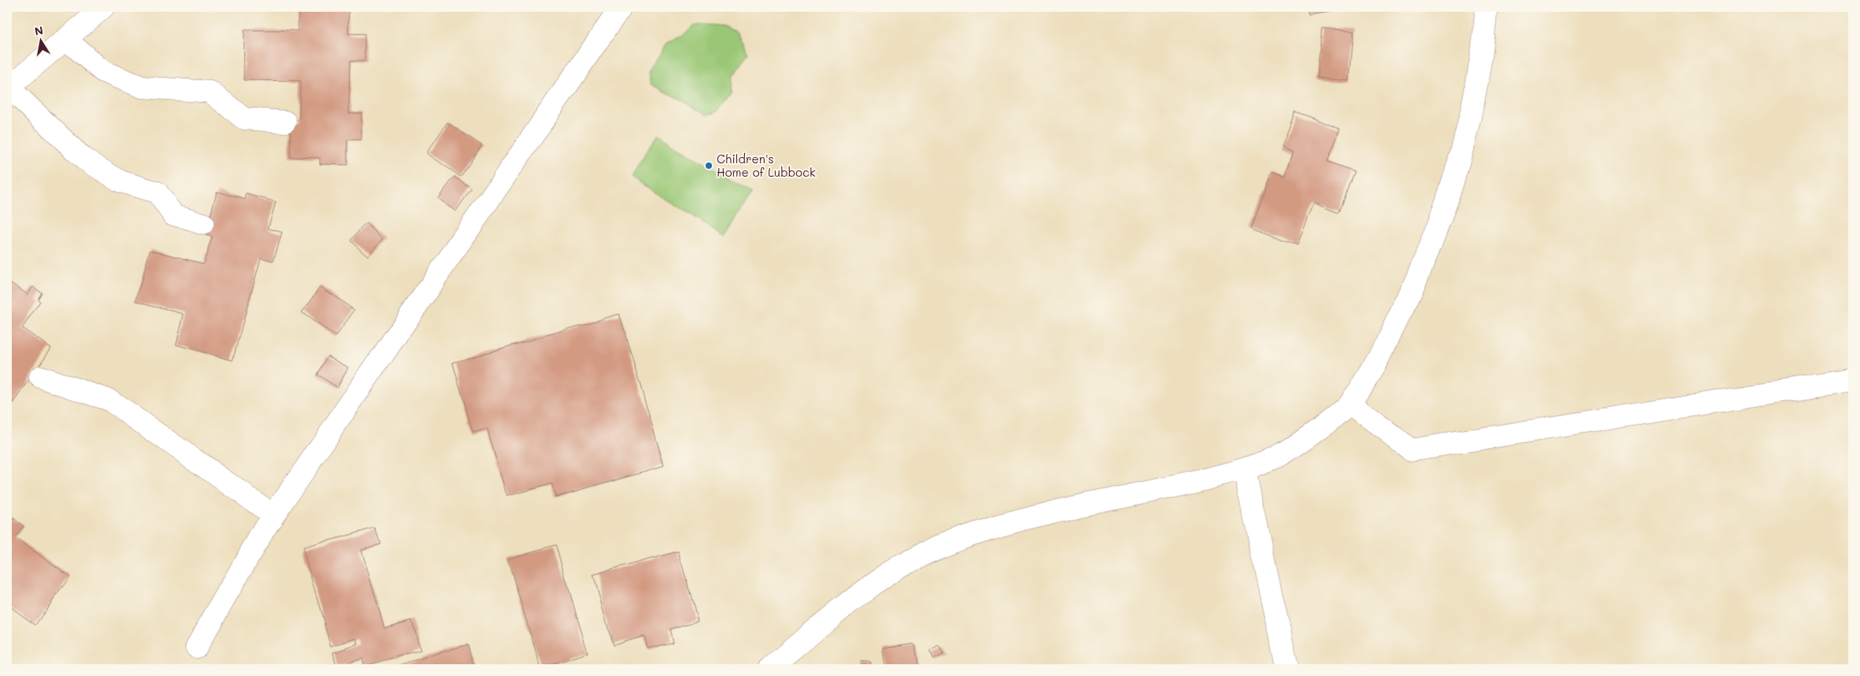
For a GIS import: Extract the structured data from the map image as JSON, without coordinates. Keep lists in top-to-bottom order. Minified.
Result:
{"places":["Children's Home of Lubbock"],"north":"top"}
